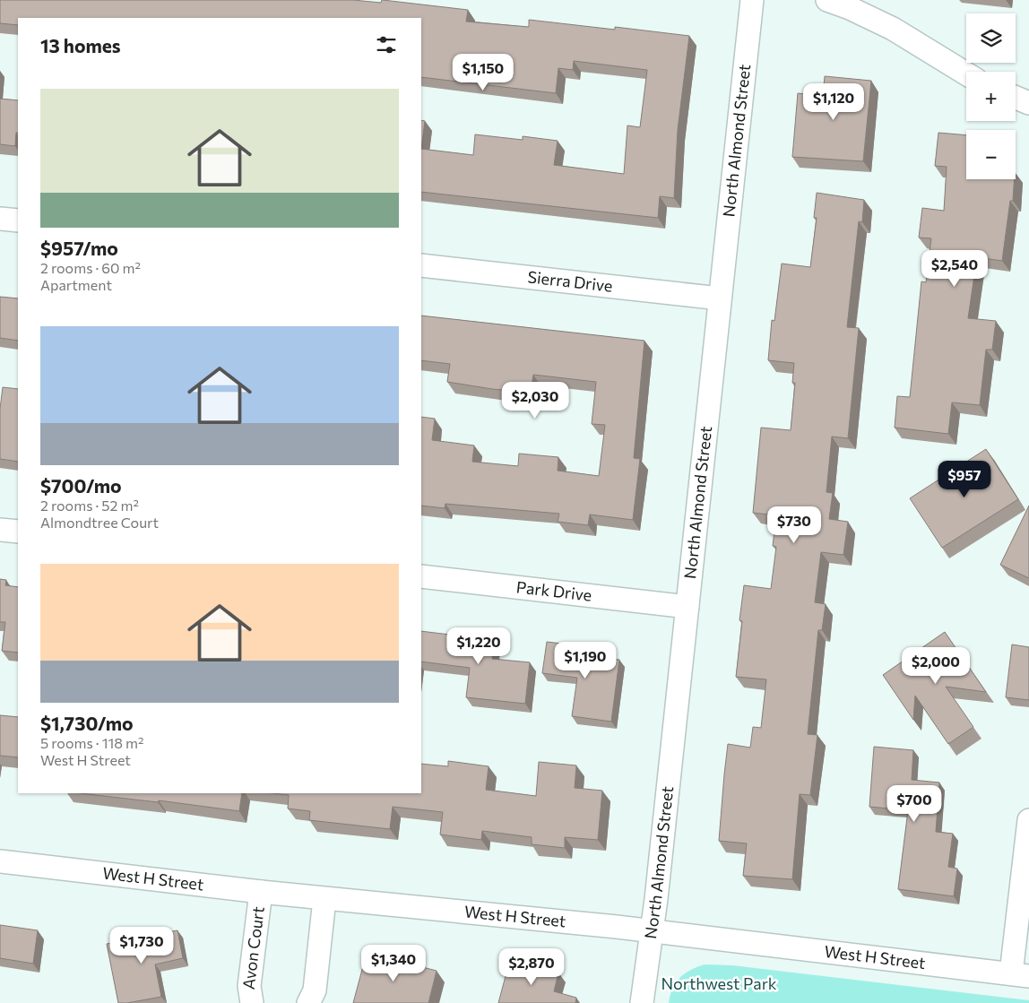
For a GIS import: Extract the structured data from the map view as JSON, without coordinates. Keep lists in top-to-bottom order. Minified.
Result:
{"streets":{"street":["North Almond Street","Sierra Drive","Park Drive","West H Street","Avon Court"]},"crossings":[["North Almond Street","Sierra Drive"],["North Almond Street","Park Drive"],["North Almond Street","West H Street"],["West H Street","Avon Court"]],"parks":["Northwest Park"],"page":{"map_buttons":["+","−"],"heading":"13 homes","price":["$1,150","$1,120","$2,540","$2,030","$957","$730","$1,220","$1,190","$2,000","$700","$1,730","$1,340","$2,870"],"list":[{"name":"$957/mo","note":"2 rooms · 60 m² · Apartment"},{"name":"$700/mo","note":"2 rooms · 52 m² · Almondtree Court"},{"name":"$1,730/mo","note":"5 rooms · 118 m² · West H Street"}]}}
